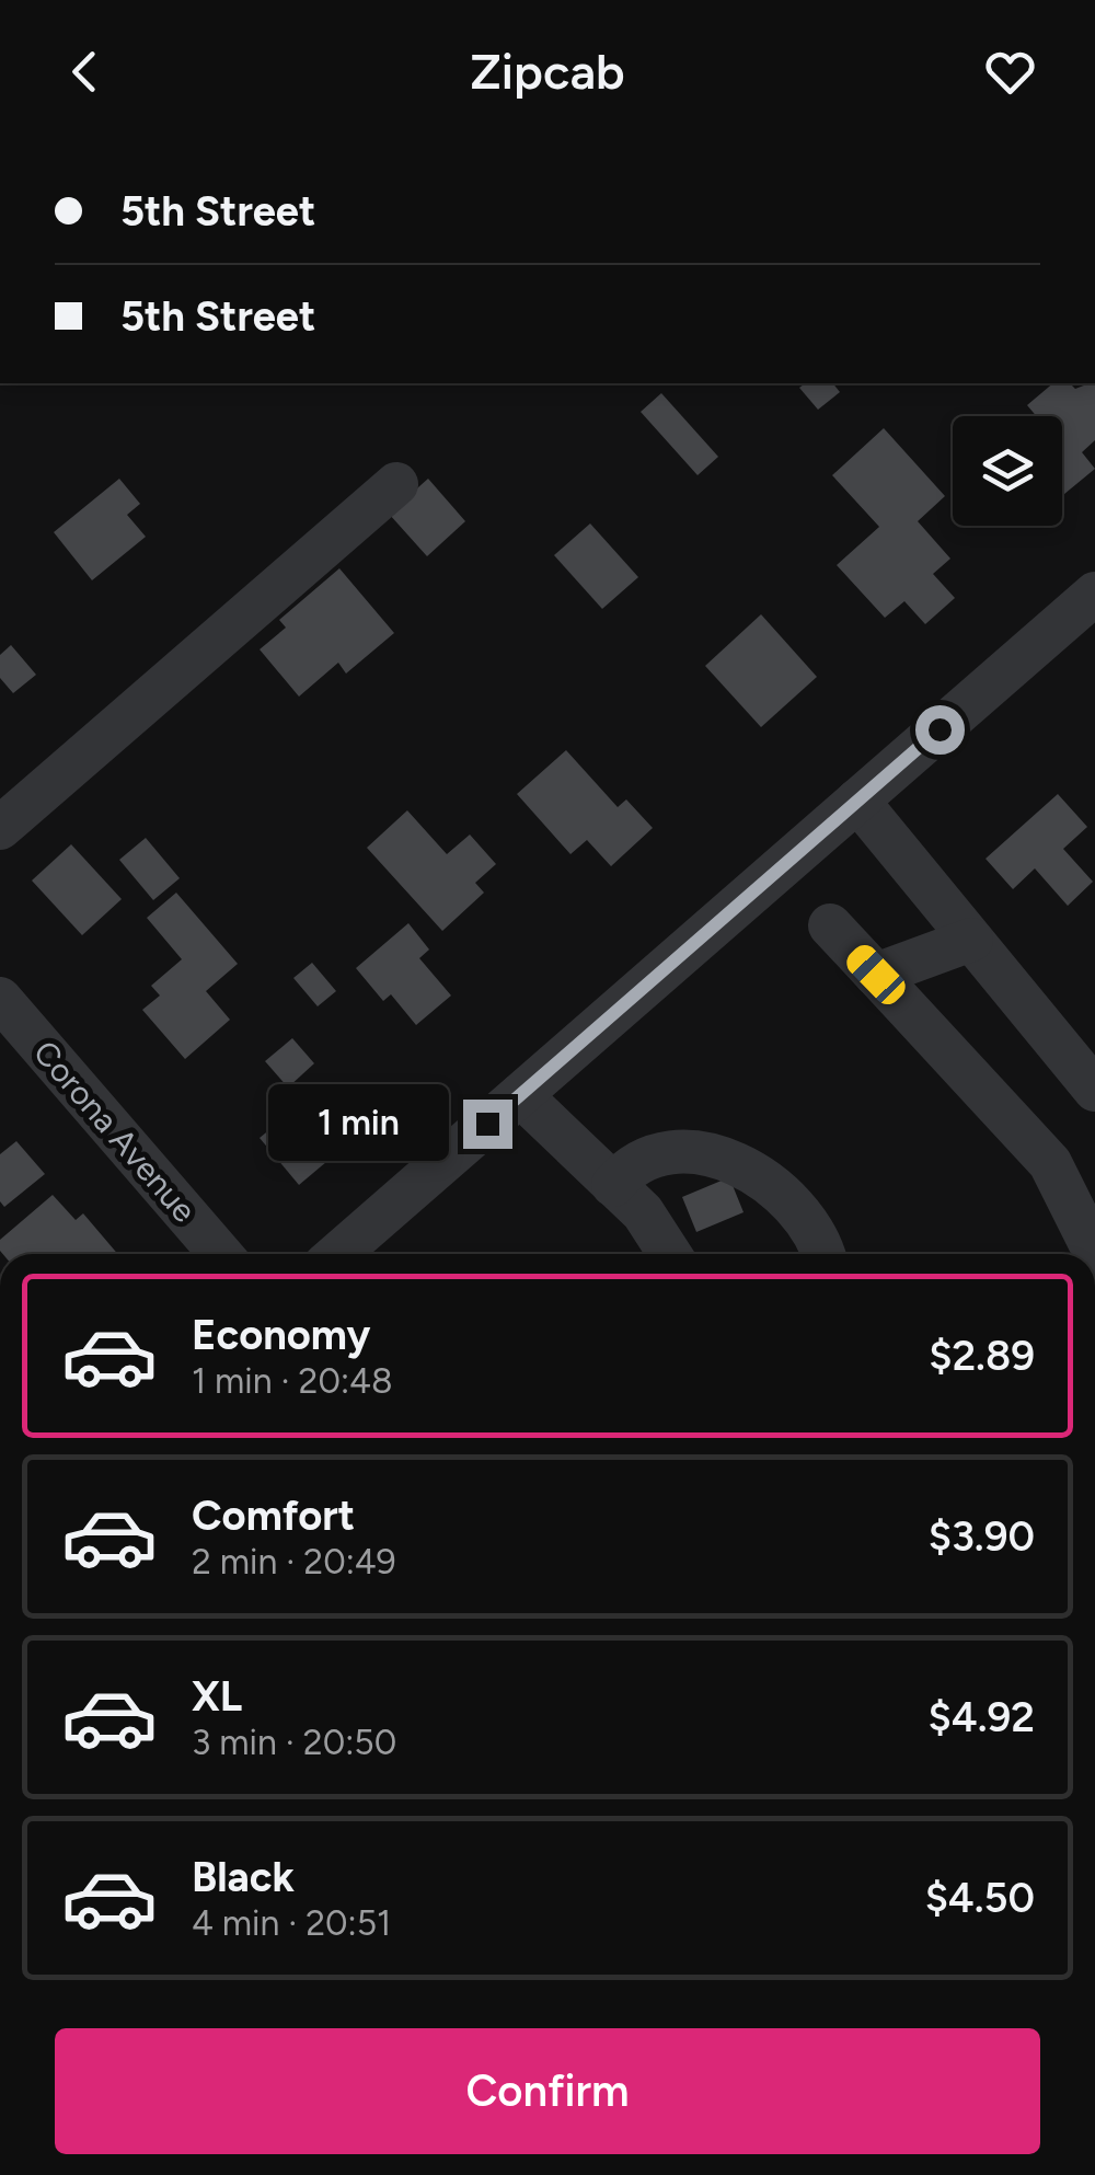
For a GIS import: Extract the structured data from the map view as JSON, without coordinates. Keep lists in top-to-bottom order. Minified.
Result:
{"streets":{"street":["Corona Avenue"]},"page":{"header":"Zipcab","banner":["5th Street","5th Street"],"bubble":"1 min","list":[{"name":"Economy","note":"1 min · 20:48","value":"$2.89"},{"name":"Comfort","note":"2 min · 20:49","value":"$3.90"},{"name":"XL","note":"3 min · 20:50","value":"$4.92"},{"name":"Black","note":"4 min · 20:51","value":"$4.50"}],"buttons":"Confirm"}}
